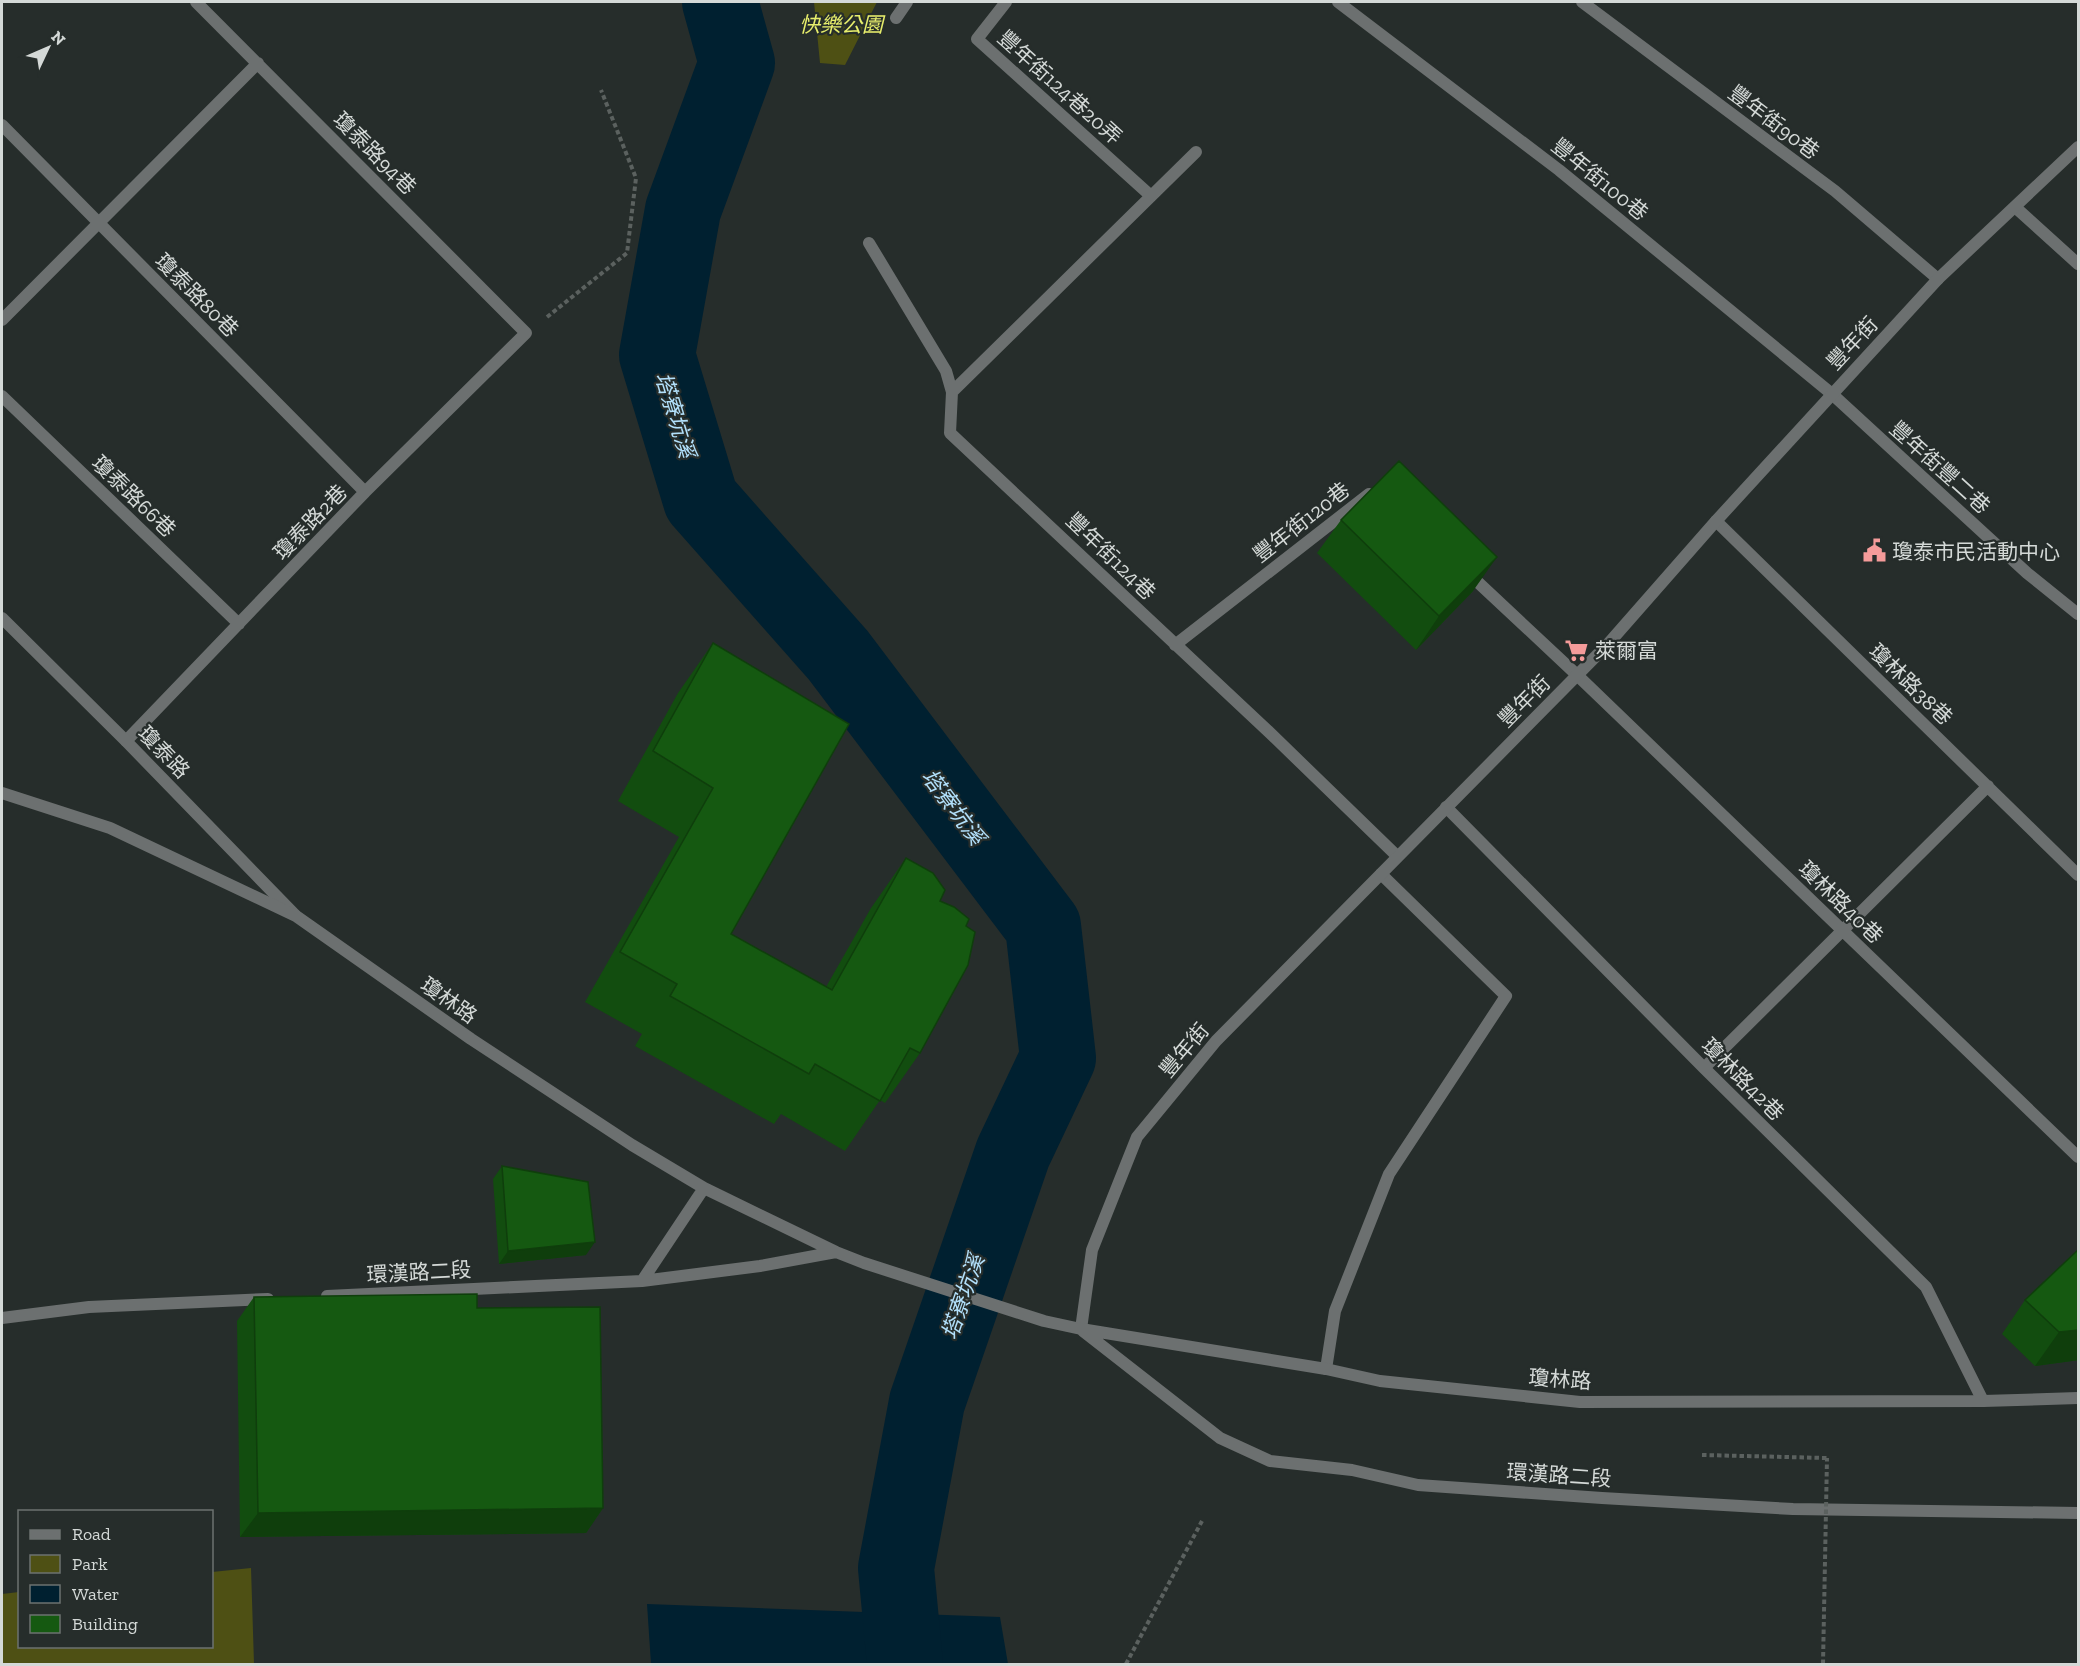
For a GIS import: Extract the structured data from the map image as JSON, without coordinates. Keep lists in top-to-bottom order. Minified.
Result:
{"streets":{"street":["豐年街124巷20弄","豐年街90巷","瓊泰路94巷","豐年街100巷","瓊泰路80巷","豐年街","豐年街豐二巷","瓊泰路66巷","瓊泰路2巷","豐年街120巷","豐年街124巷","瓊林路38巷","瓊泰路","瓊林路40巷","瓊林路","瓊林路42巷","環漢路二段"]},"crossings":[["豐年街90巷","豐年街"],["瓊泰路94巷","瓊泰路2巷"],["豐年街100巷","豐年街"],["豐年街100巷","豐年街豐二巷"],["瓊泰路80巷","瓊泰路2巷"],["豐年街","豐年街豐二巷"],["豐年街","豐年街124巷"],["豐年街","瓊林路38巷"],["豐年街","瓊林路40巷"],["豐年街","瓊林路"],["豐年街","瓊林路42巷"],["豐年街","環漢路二段"],["瓊泰路66巷","瓊泰路2巷"],["瓊泰路2巷","瓊泰路"],["豐年街120巷","豐年街124巷"],["瓊泰路","瓊林路"],["瓊林路","瓊林路42巷"],["瓊林路","環漢路二段"]],"water":["塔寮坑溪"],"parks":["快樂公園"],"places":{"public building":["瓊泰市民活動中心"],"supermarket":["萊爾富"]},"legend":["Road","Park","Water","Building"],"north":"top right"}
